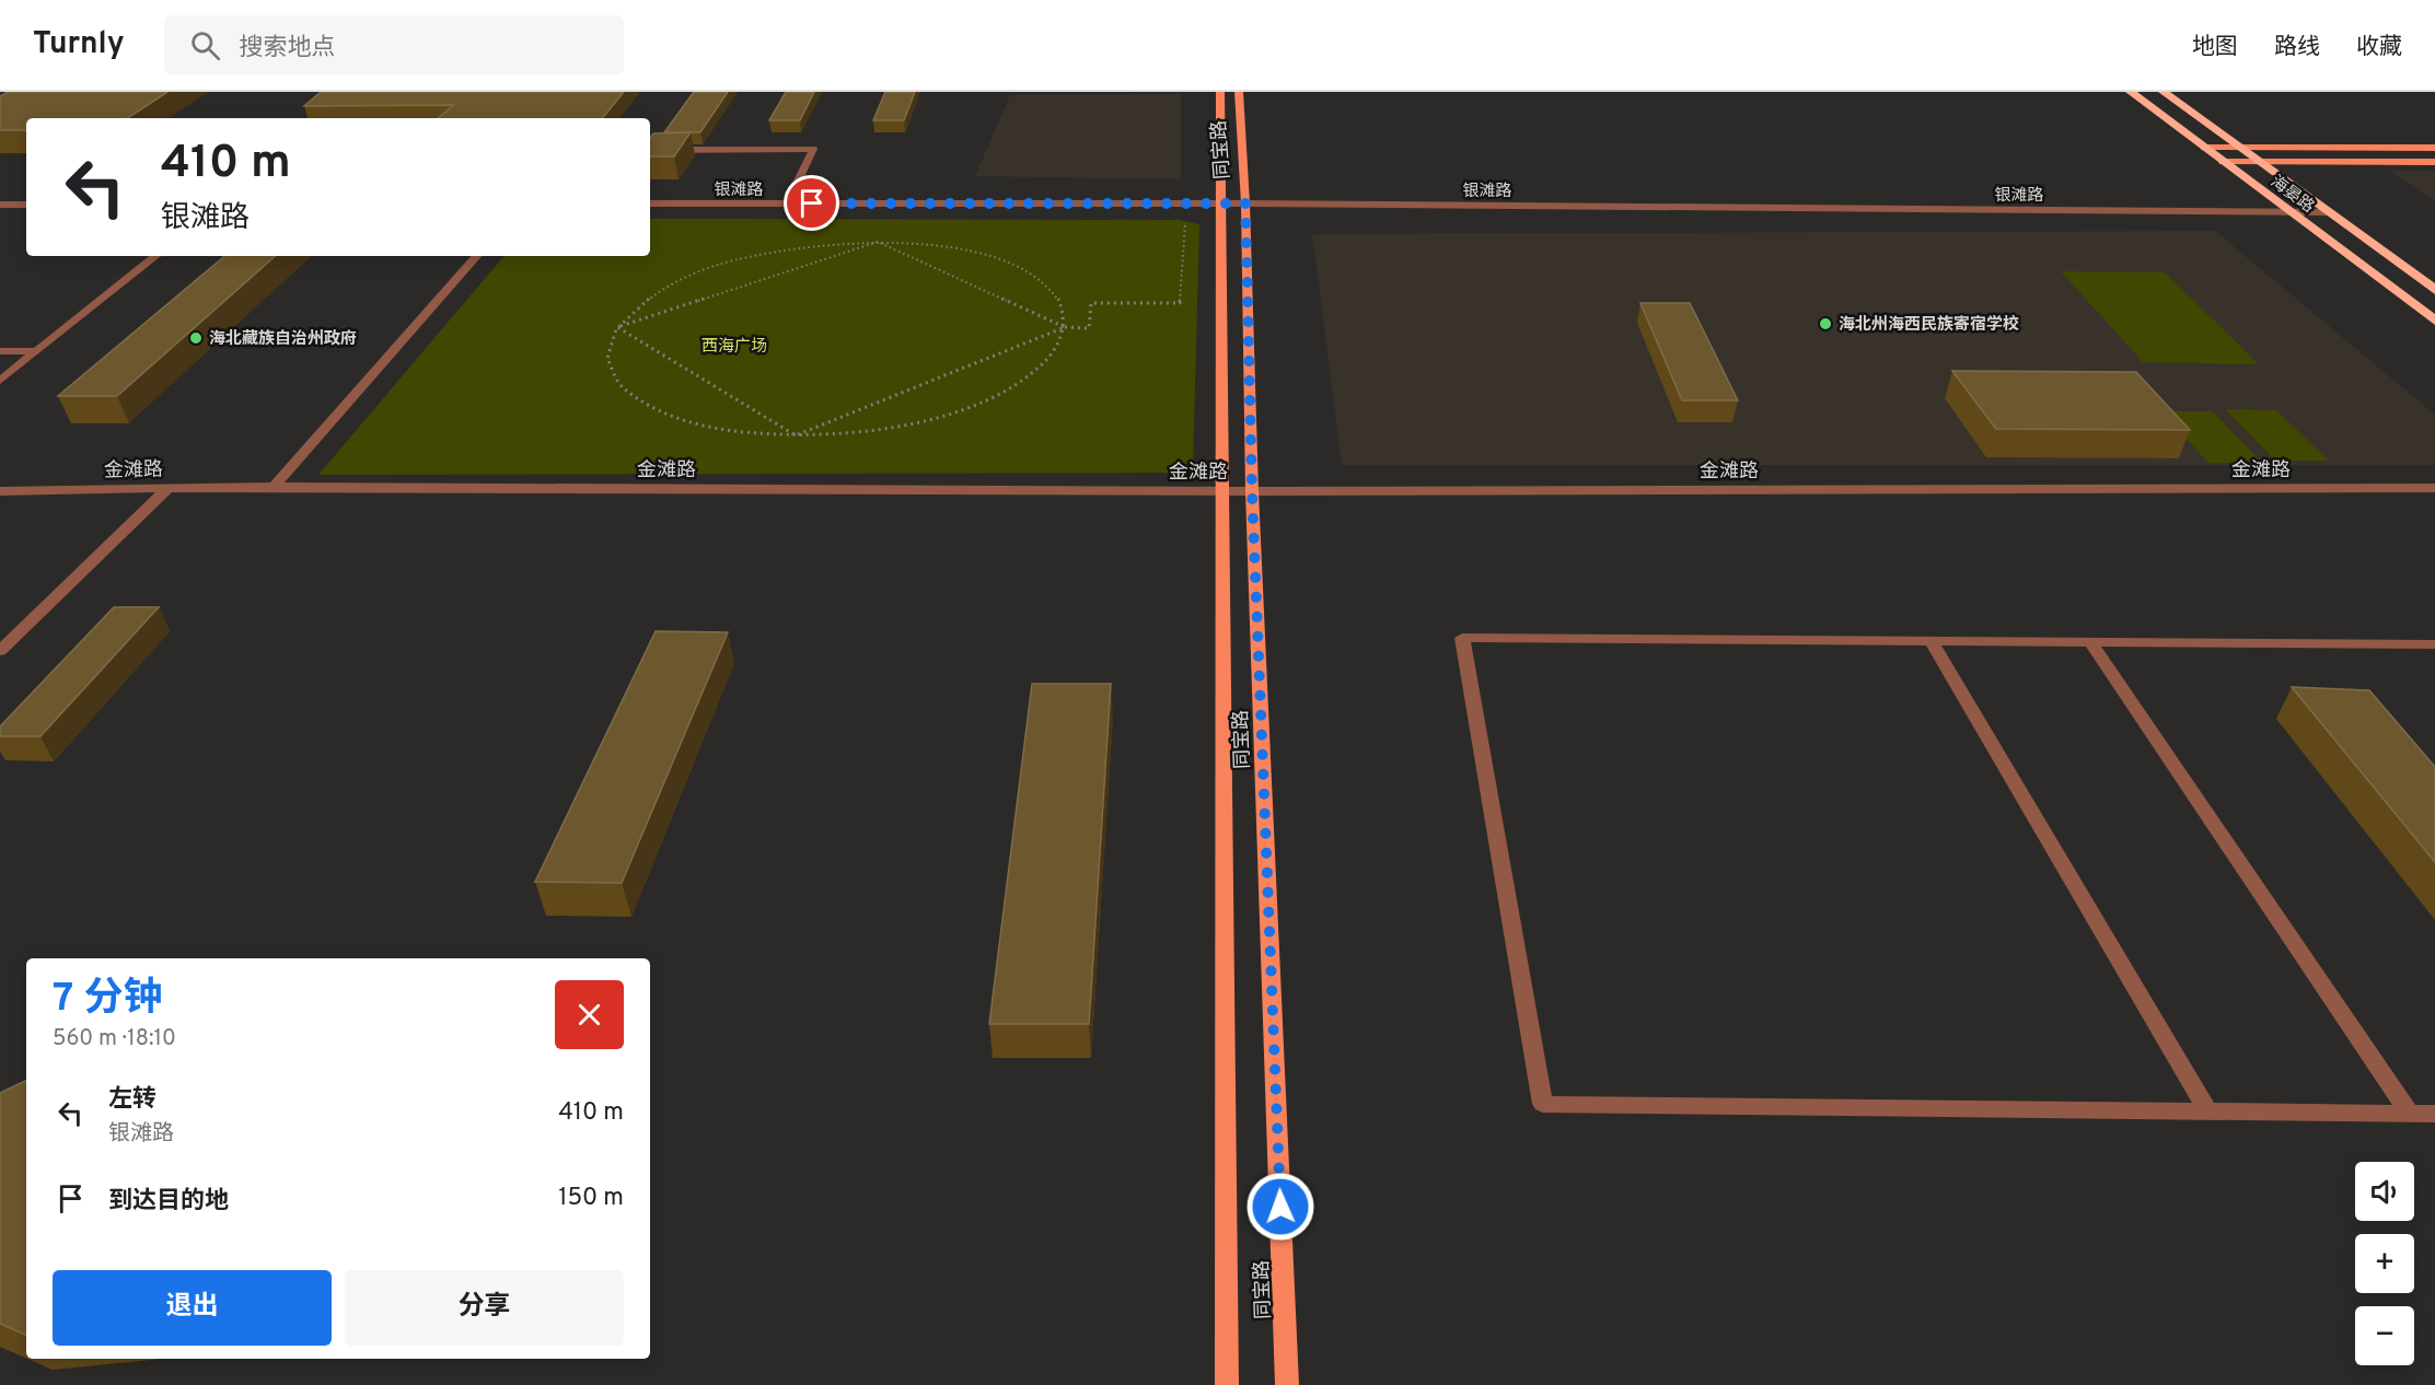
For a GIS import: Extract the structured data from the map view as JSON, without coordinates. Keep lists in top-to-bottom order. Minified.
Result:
{"streets":{"highway":["海晏路"],"main road":["同宝路"],"street":["银滩路","金滩路"]},"crossings":[["同宝路","银滩路"],["同宝路","金滩路"],["银滩路","海晏路"]],"parks":["西海广场"],"places":["海北州海西民族寄宿学校","海北藏族自治州政府"],"page":{"header":"Turnly","search":"搜索地点","nav":["地图","路线","收藏"],"turn":["410 m","银滩路"],"heading":["7 分钟","560 m · 18:10"],"list":[{"name":"左转","note":"银滩路","value":"410 m"},{"name":"到达目的地","value":"150 m"}],"map_buttons":["+","−"],"buttons":["退出","分享"]}}
